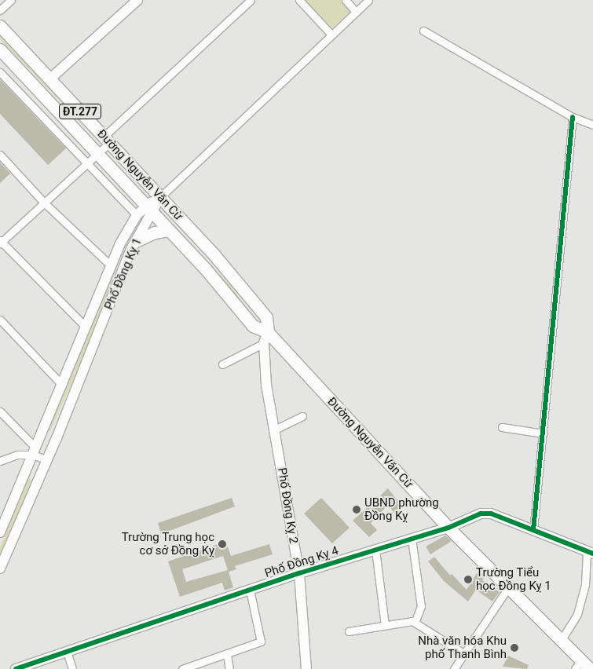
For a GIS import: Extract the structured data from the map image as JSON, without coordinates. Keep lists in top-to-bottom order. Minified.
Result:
{"streets":{"main road":["ĐT.277","Đường Nguyễn Văn Cừ"],"street":["Phố Đồng Kỵ 1","Phố Đồng Kỵ 2","Phố Đồng Kỵ 4"]},"crossings":[["Đường Nguyễn Văn Cừ","Phố Đồng Kỵ 1"],["Đường Nguyễn Văn Cừ","Phố Đồng Kỵ 2"],["Đường Nguyễn Văn Cừ","Phố Đồng Kỵ 4"],["Phố Đồng Kỵ 2","Phố Đồng Kỵ 4"]],"places":["UBND phường Đồng Kỵ","Trường Trung học cơ sở Đồng Kỵ","Trường Tiểu học Đồng Kỵ 1","Nhà văn hóa Khu phố Thanh Bình"]}
